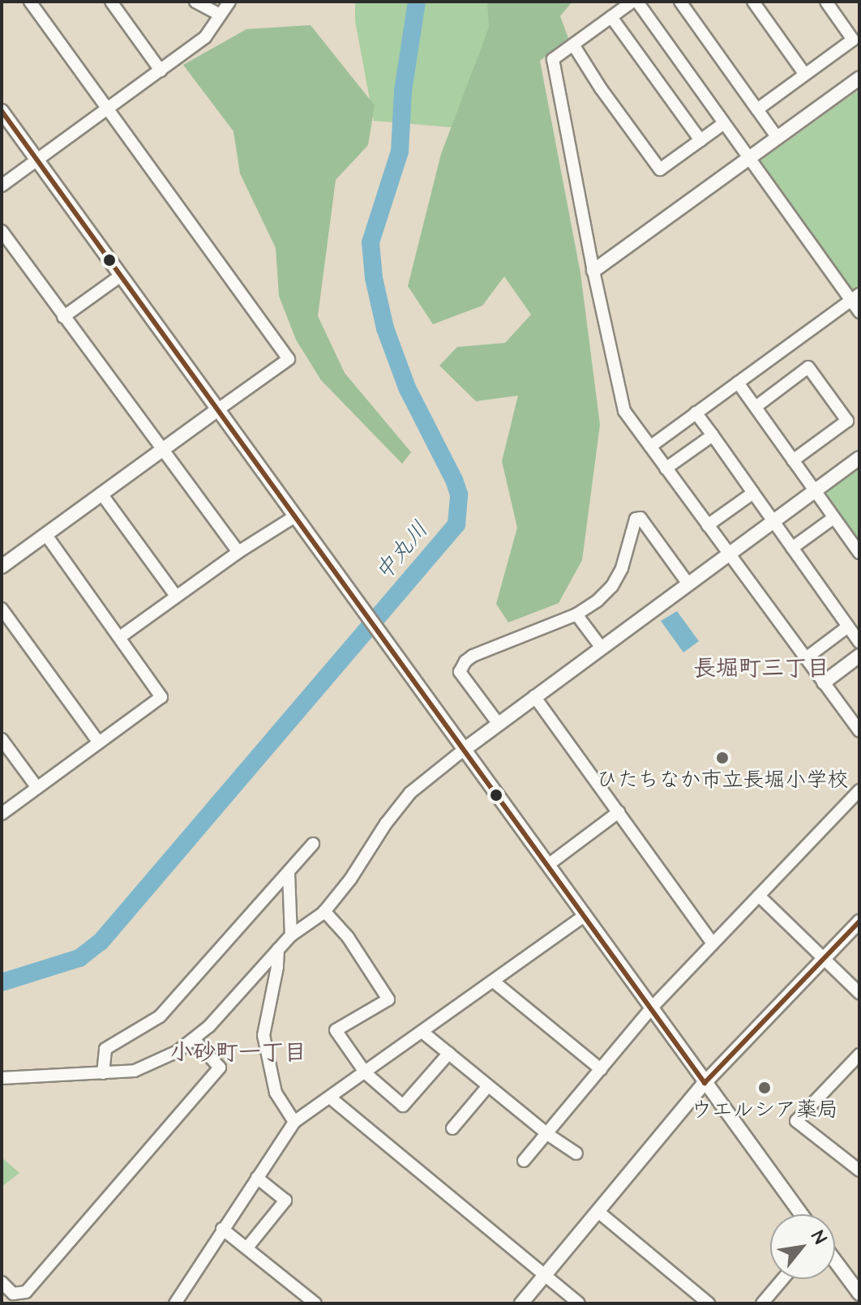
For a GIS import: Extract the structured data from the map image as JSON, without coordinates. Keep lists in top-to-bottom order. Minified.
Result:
{"districts":["長堀町三丁目","小砂町一丁目"],"water":["中丸川"],"places":["ひたちなか市立長堀小学校","ウエルシア薬局"],"north":"top right"}
